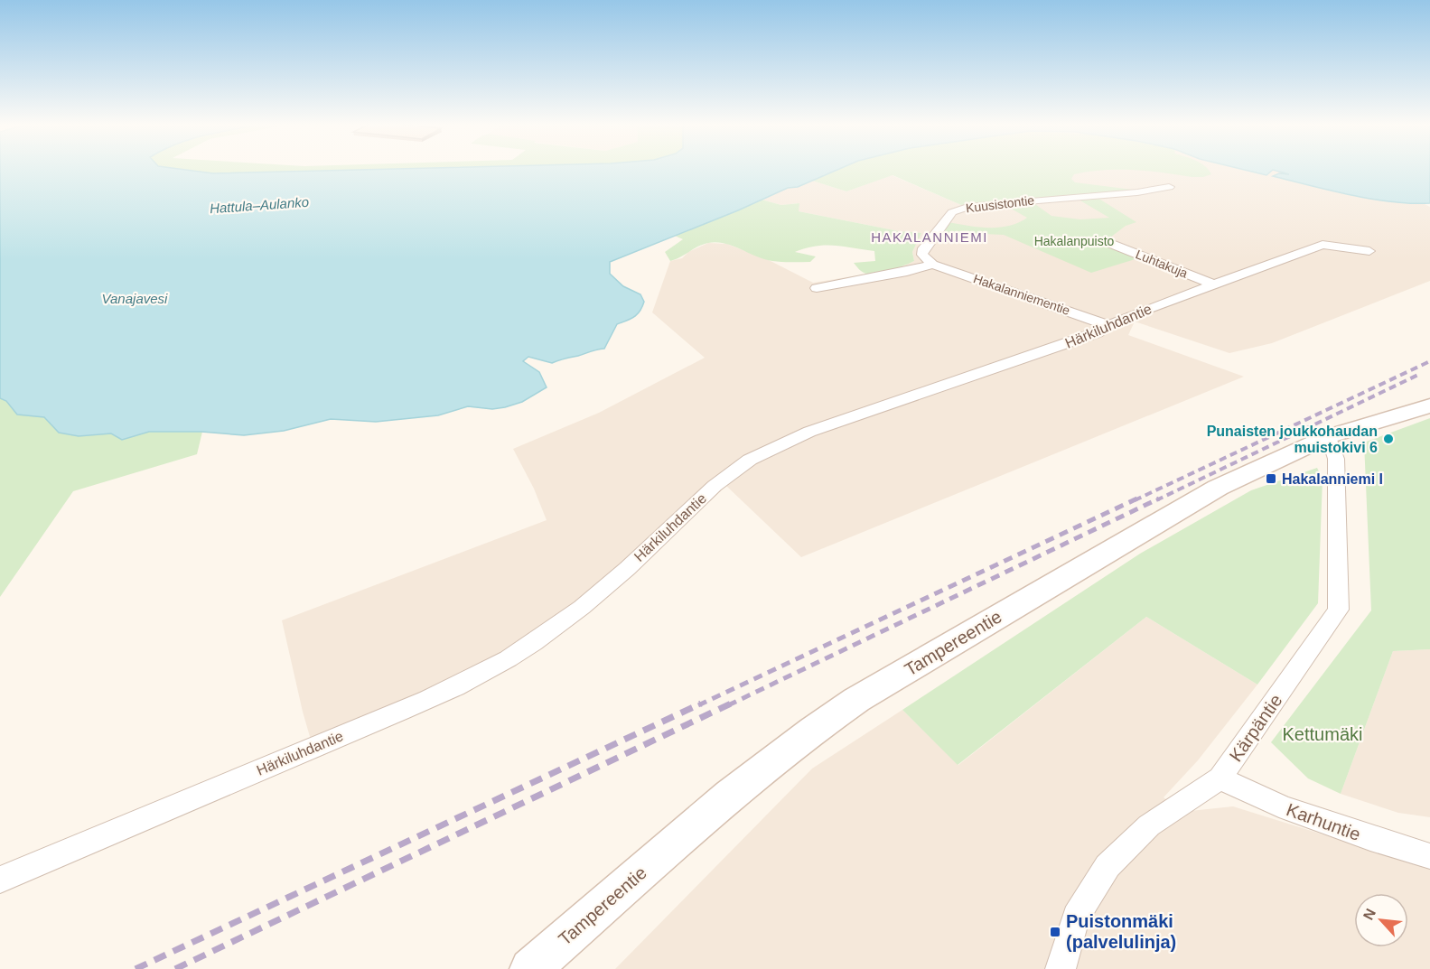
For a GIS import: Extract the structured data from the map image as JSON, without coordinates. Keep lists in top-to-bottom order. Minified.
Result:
{"streets":{"main road":["Tampereentie"],"street":["Kuusistontie","Luhtakuja","Hakalanniementie","Härkiluhdantie","Kärpäntie","Karhuntie"]},"crossings":[["Kuusistontie","Hakalanniementie"],["Luhtakuja","Härkiluhdantie"],["Hakalanniementie","Härkiluhdantie"],["Tampereentie","Kärpäntie"],["Kärpäntie","Karhuntie"]],"districts":["HAKALANNIEMI"],"water":["Hattula–Aulanko","Vanajavesi"],"parks":["Hakalanpuisto","Kettumäki"],"places":{"other":["Punaisten joukkohaudan muistokivi 6"],"transit":["Hakalanniemi I","Puistonmäki (palvelulinja)"]},"north":"top left"}
